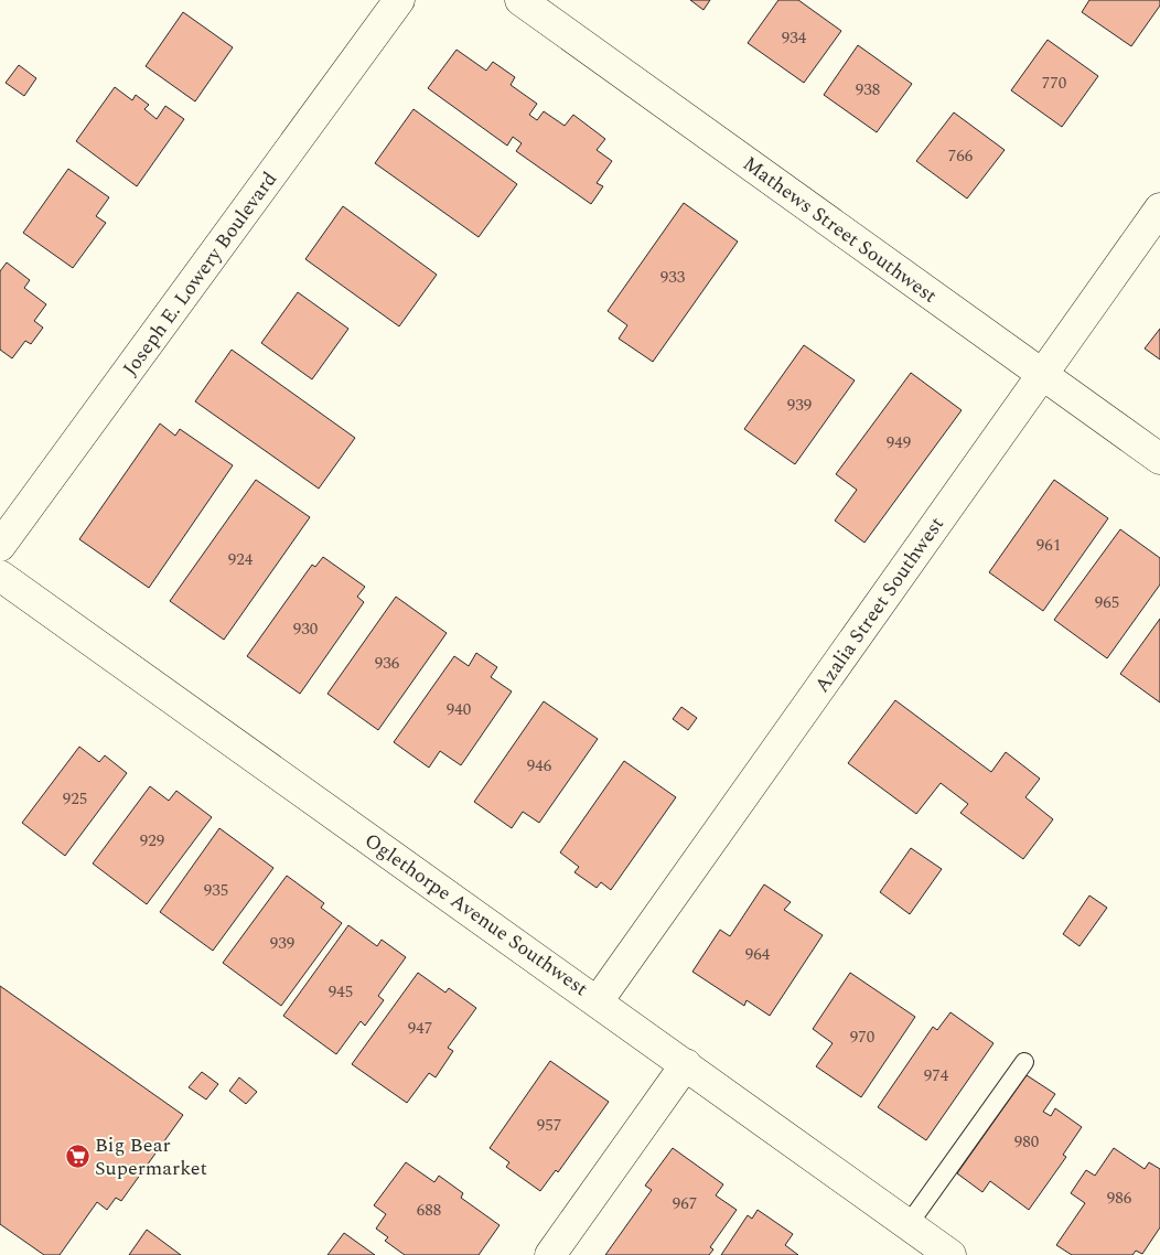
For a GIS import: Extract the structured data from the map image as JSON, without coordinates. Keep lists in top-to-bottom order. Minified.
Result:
{"streets":{"street":["Mathews Street Southwest","Joseph E. Lowery Boulevard","Azalia Street Southwest","Oglethorpe Avenue Southwest"]},"crossings":[["Mathews Street Southwest","Azalia Street Southwest"],["Azalia Street Southwest","Oglethorpe Avenue Southwest"]],"places":{"supermarket":["Big Bear Supermarket"]},"house_numbers":["934","770","938","766","933","939","949","961","924","965","930","936","940","946","925","929","935","939","964","945","947","970","974","957","980","986","967","688"]}
